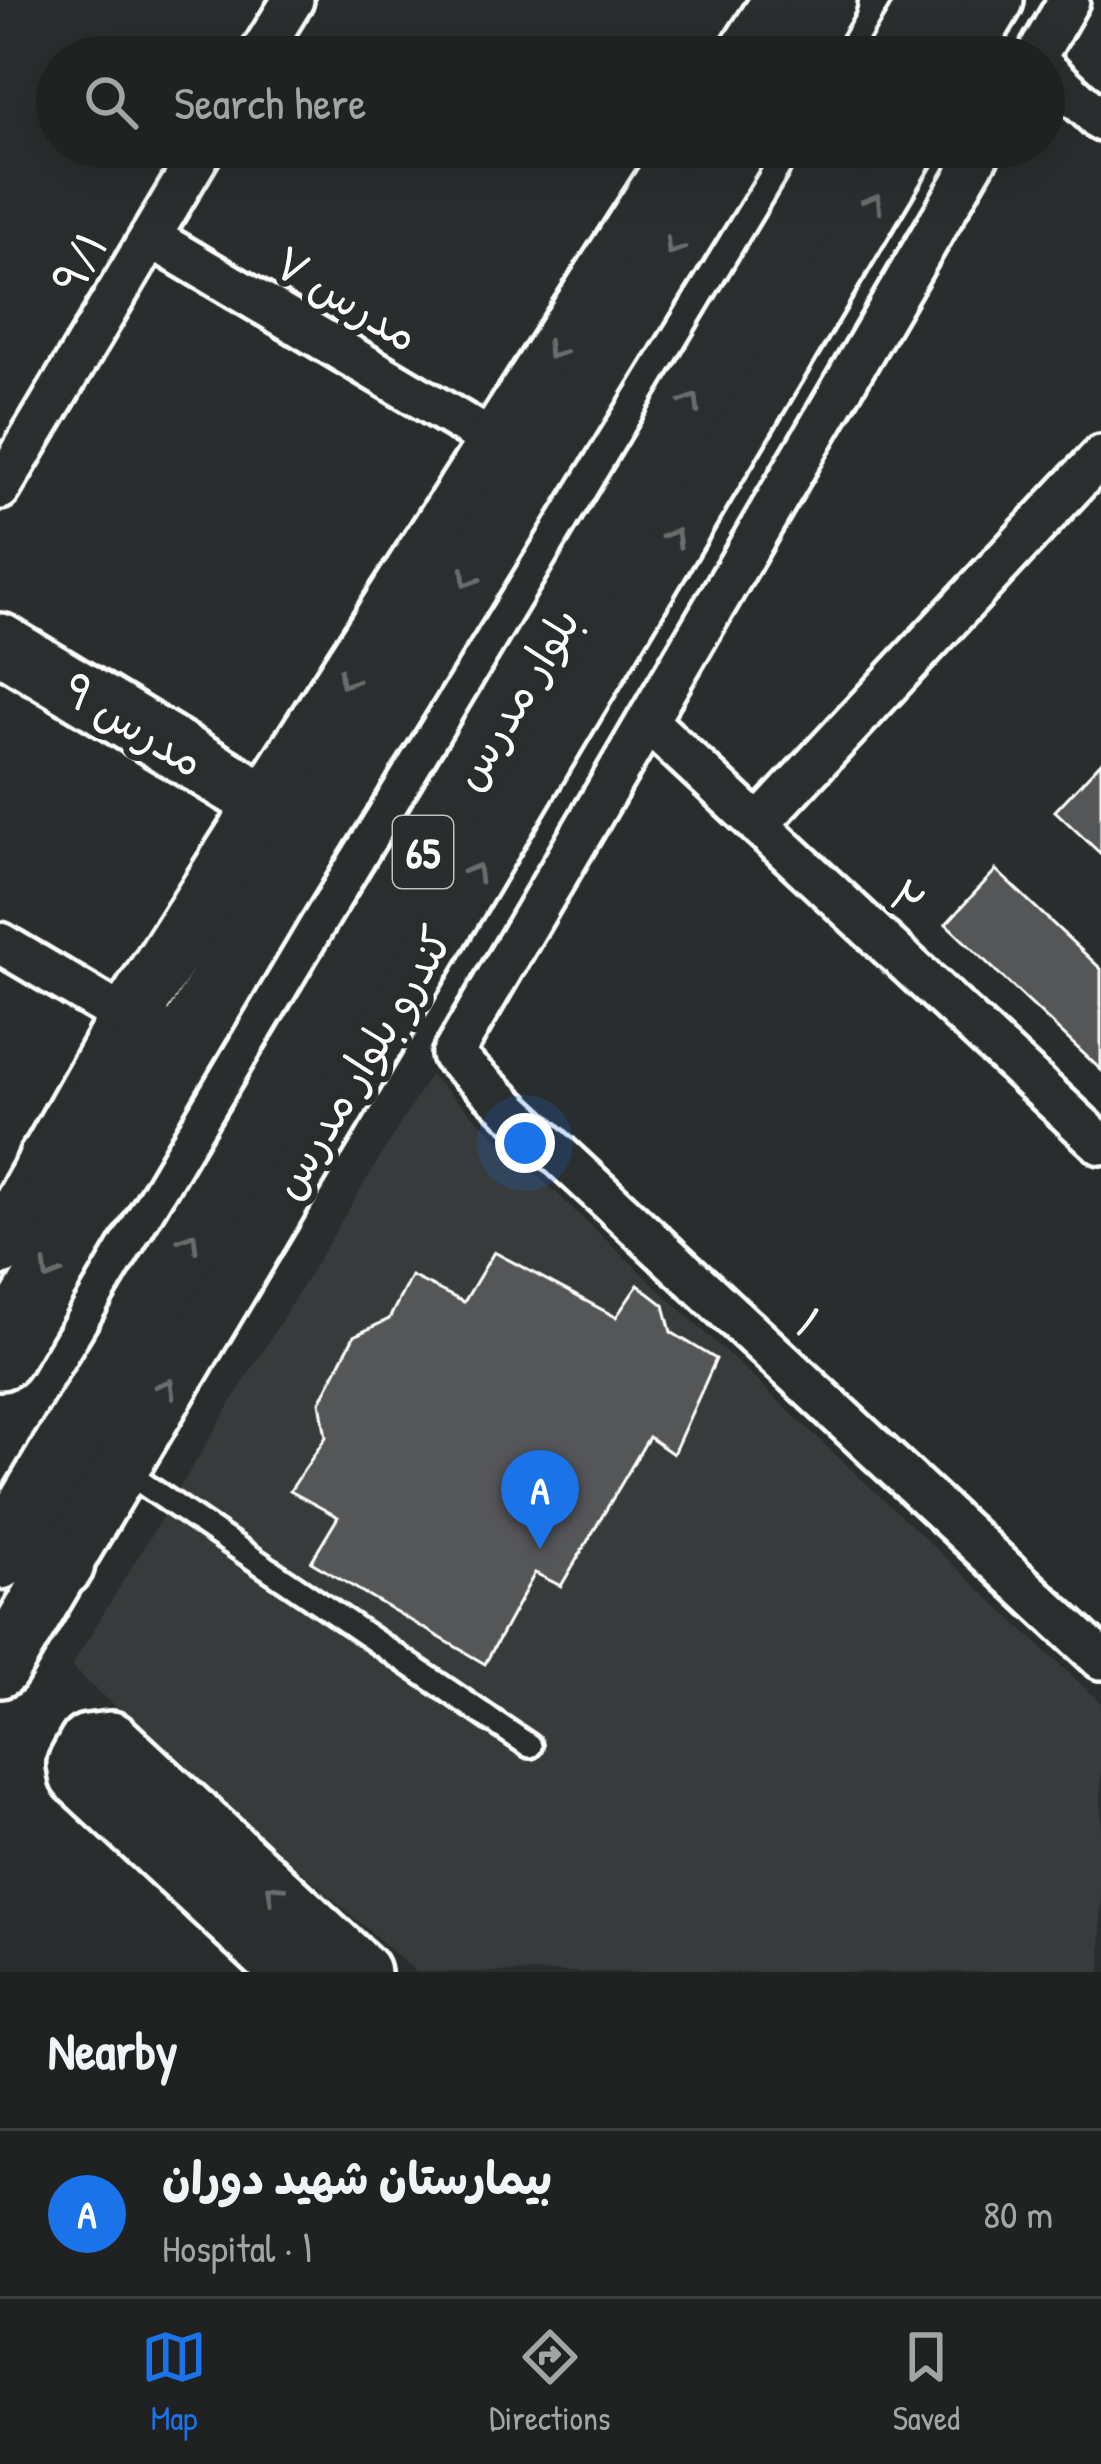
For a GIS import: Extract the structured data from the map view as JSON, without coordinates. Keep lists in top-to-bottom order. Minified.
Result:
{"streets":{"main road":["بلوار مدرس","مدرس ۹","65","کندرو بلوار مدرس"],"street":["۹/۱","مدرس ۷","۲","۱"]},"crossings":[["۹/۱","مدرس ۷"],["بلوار مدرس","کندرو بلوار مدرس"],["۲","۱"]],"page":{"search":"Search here","pins":"A","heading":"Nearby","list":[{"mark":"A","name":"بیمارستان شهید دوران","note":"Hospital · ۱","value":"80 m"}],"nav":["Map","Directions","Saved"]}}
